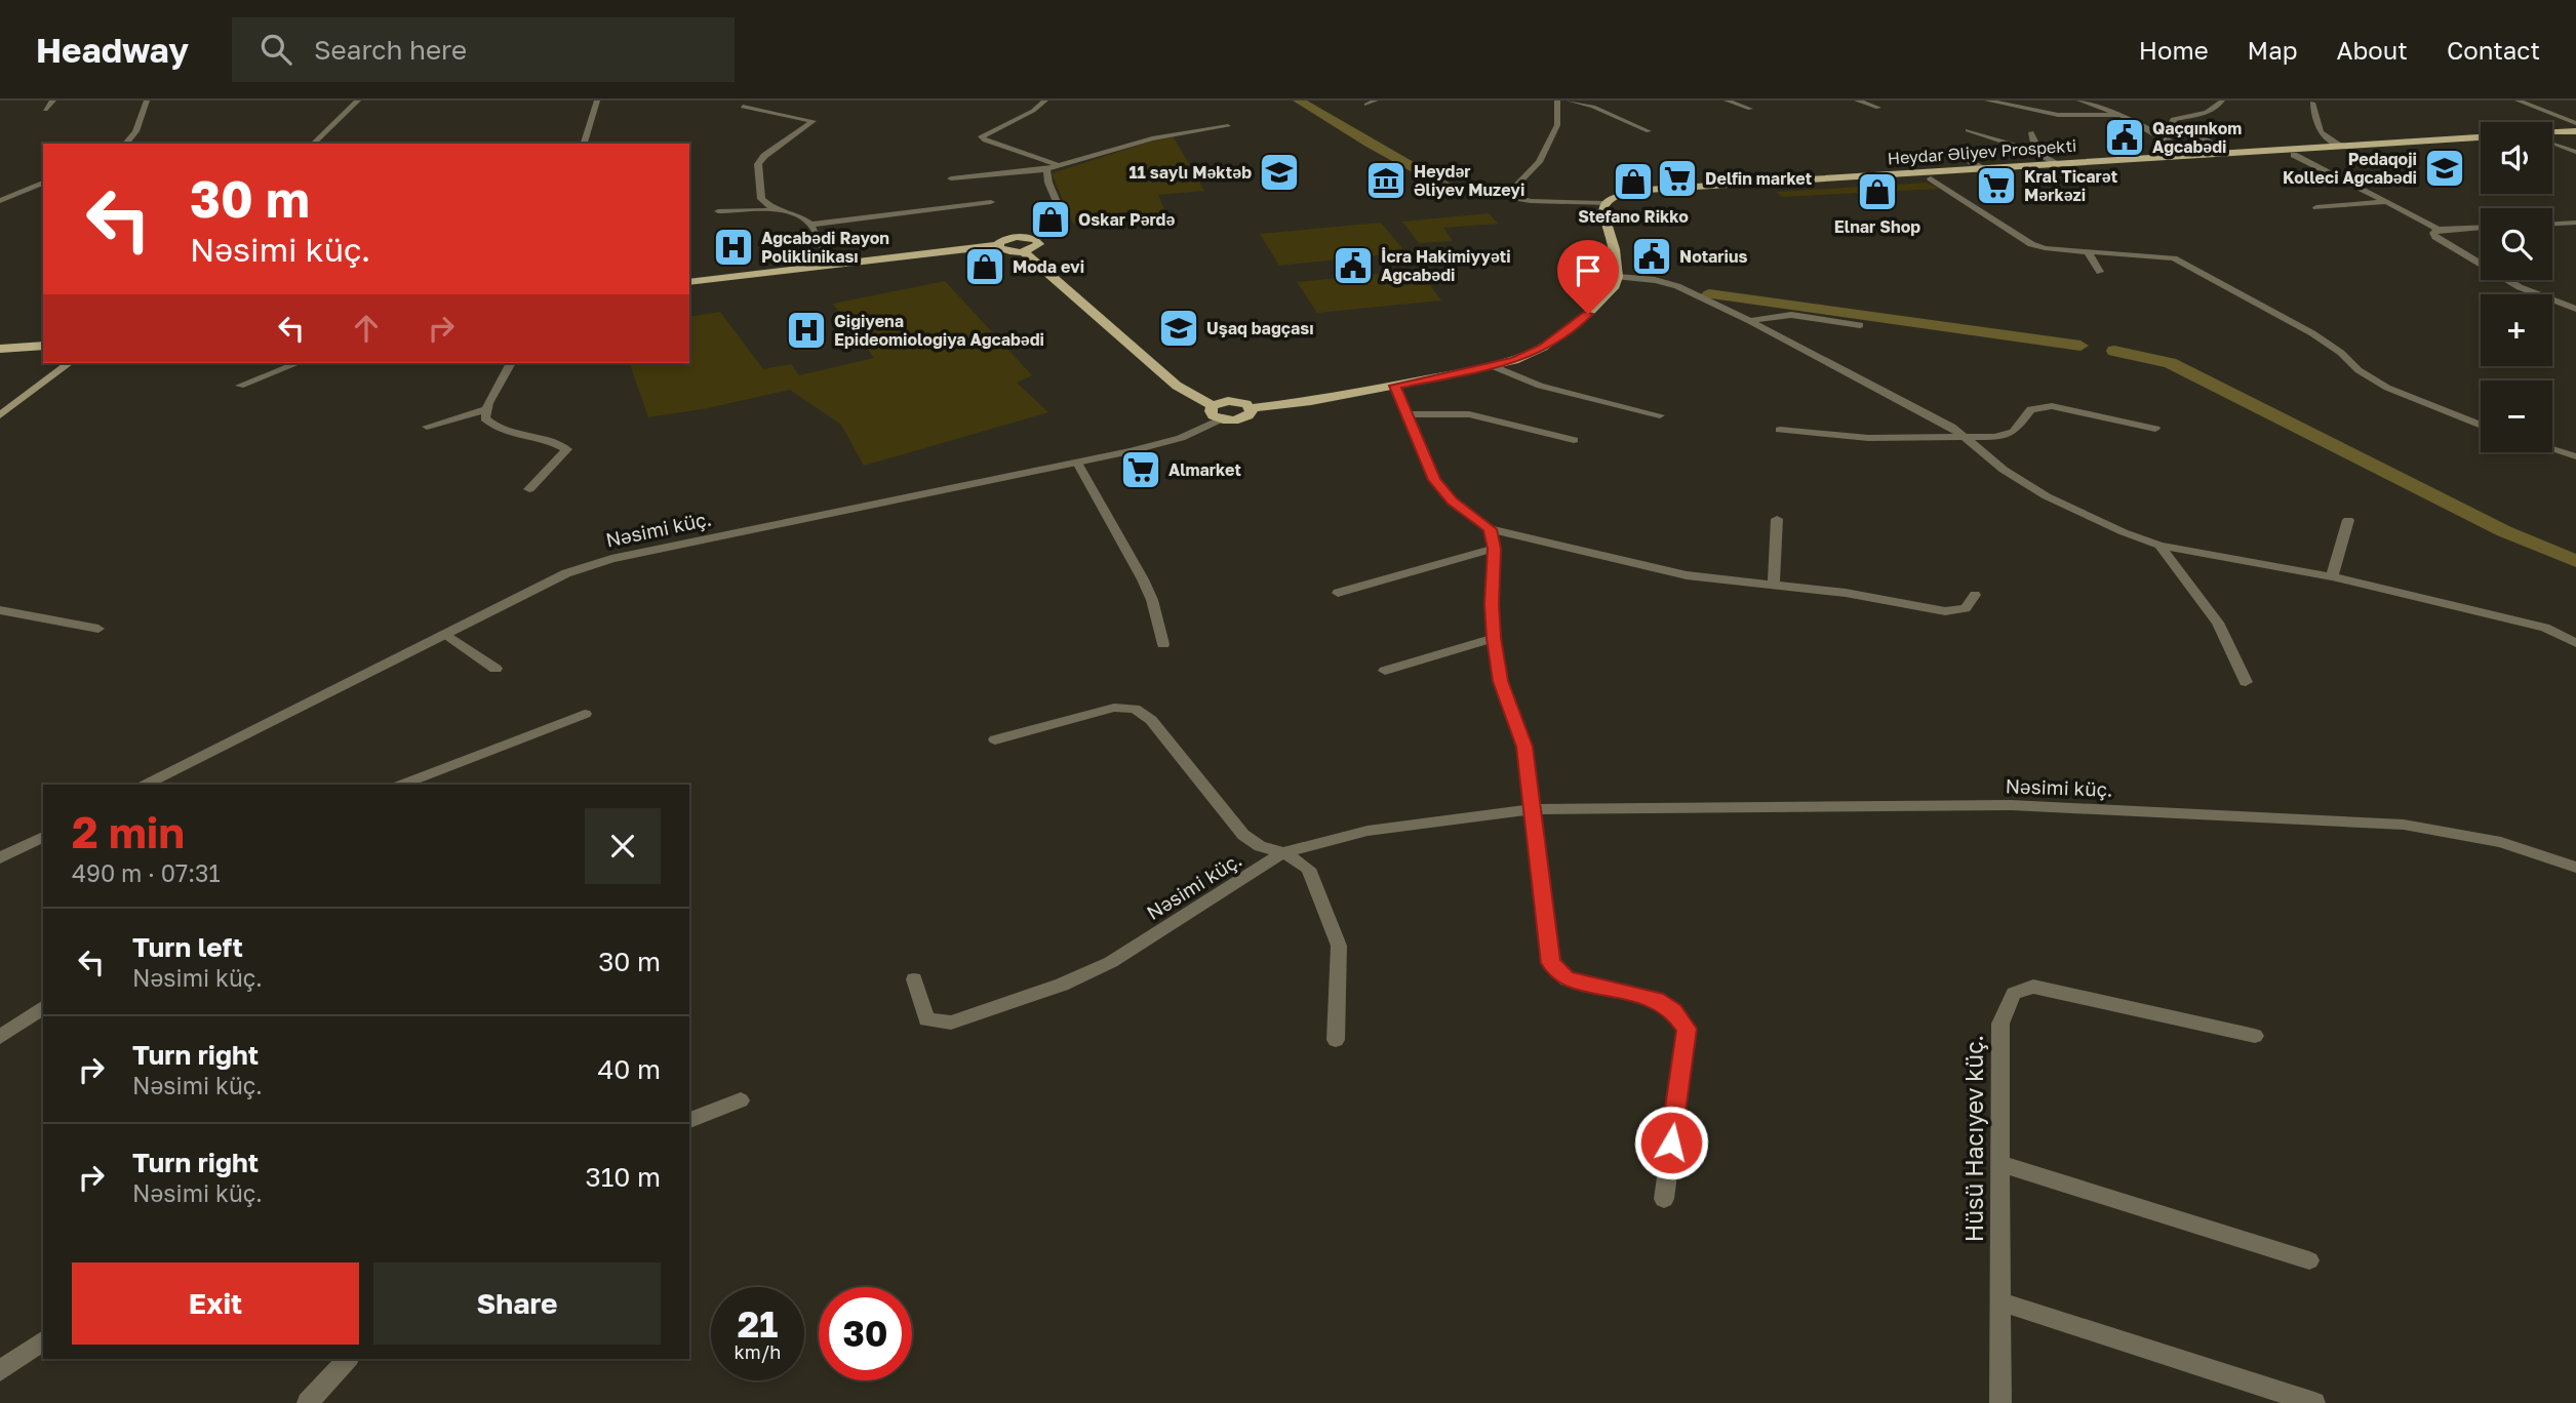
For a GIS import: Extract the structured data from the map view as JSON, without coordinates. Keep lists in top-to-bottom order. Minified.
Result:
{"streets":{"main road":["Heydar Əliyev Prospekti"],"street":["Nəsimi küç.","Hüsü Hacıyev küç."]},"places":{"public building":["Qaçqınkom Ağcabədi","Notarius","İcra Hakimiyyəti Ağcabədi"],"school or university":["Pedaqoji Kolleci Ağcabədi","11 saylı Məktəb","Uşaq bağçası"],"supermarket":["Delfin market","Kral Ticarət Mərkəzi","Almarket"],"museum":["Heydər Əliyev Muzeyi"],"shop":["Stefano Rikko","Elnar Shop","Oskar Pərdə","Moda evi"],"hospital":["Ağcabədi Rayon Poliklinikası","Gigiyena Epideomiologiya Ağcabədi"]},"page":{"header":"Headway","search":"Search here","nav":["Home","Map","About","Contact"],"map_buttons":["+","−"],"turn":["30 m","Nəsimi küç."],"heading":["2 min","490 m · 07:31"],"list":[{"name":"Turn left","note":"Nəsimi küç.","value":"30 m"},{"name":"Turn right","note":"Nəsimi küç.","value":"40 m"},{"name":"Turn right","note":"Nəsimi küç.","value":"310 m"}],"buttons":["Exit","Share"],"speed":"21 km/h","limit":"30"}}
